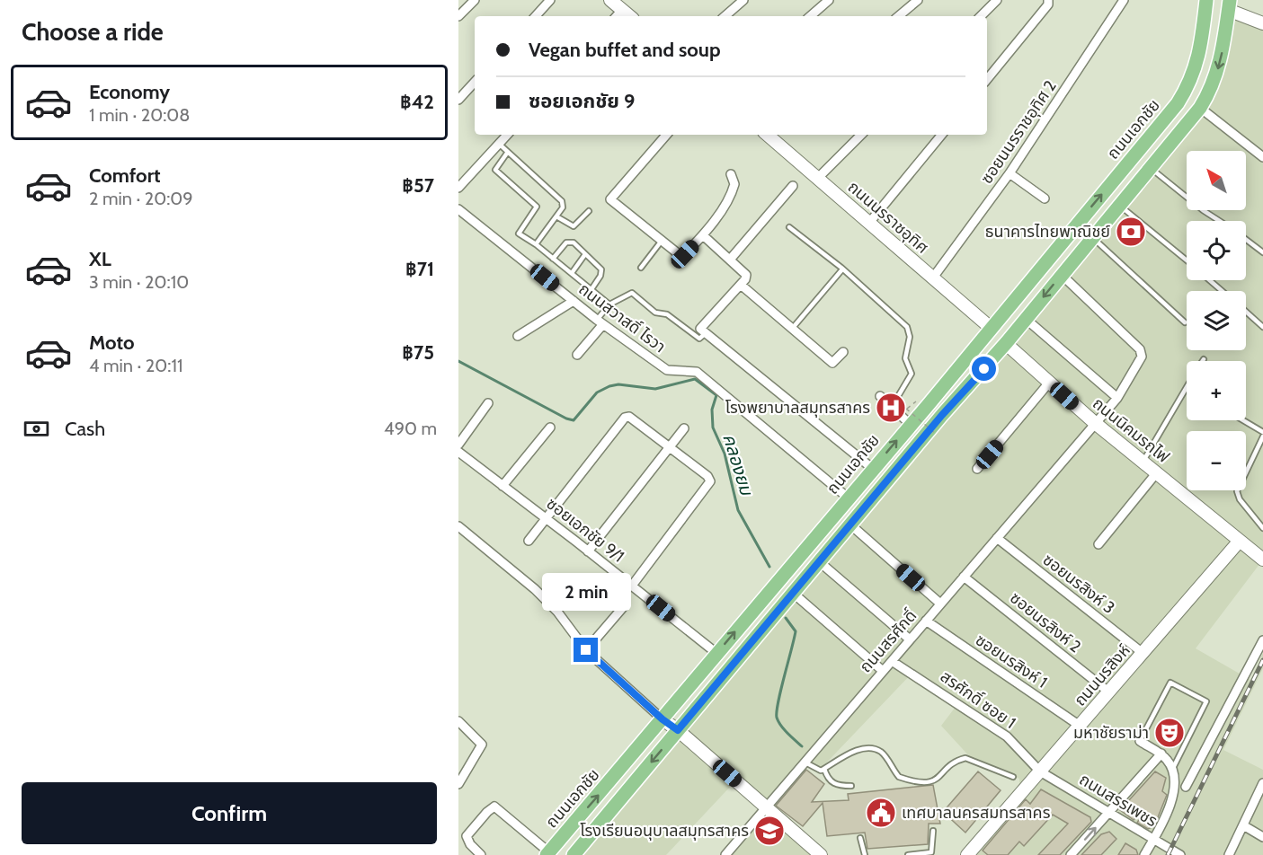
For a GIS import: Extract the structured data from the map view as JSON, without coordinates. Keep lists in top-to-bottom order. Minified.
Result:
{"streets":{"main road":["ถนนเอกชัย"],"street":["ซอยนนรราชอุทิศ 2","ถนนนรราชอุทิศ","ถนนสวาสดิ์ ไรวา","ถนนนิคมรถไฟ","ซอยเอกชัย 9/1","ซอยนรสิงห์ 3","ซอยนรสิงห์ 2","ถนนสรศักดิ์","ซอยนรสิงห์ 1","ถนนนรสิงห์","สรศักดิ์ ซอย 1","ถนนสรรเพชร"]},"crossings":[["ถนนเอกชัย","ถนนนรราชอุทิศ"],["ถนนเอกชัย","ถนนสวาสดิ์ ไรวา"],["ถนนเอกชัย","ซอยเอกชัย 9/1"],["ซอยนนรราชอุทิศ 2","ถนนนรราชอุทิศ"],["ถนนนิคมรถไฟ","ถนนสรศักดิ์"],["ถนนนิคมรถไฟ","ถนนนรสิงห์"],["ซอยนรสิงห์ 3","ถนนสรศักดิ์"],["ซอยนรสิงห์ 3","ถนนนรสิงห์"],["ซอยนรสิงห์ 2","ถนนสรศักดิ์"],["ซอยนรสิงห์ 2","ถนนนรสิงห์"],["ถนนสรศักดิ์","ซอยนรสิงห์ 1"],["ถนนสรศักดิ์","สรศักดิ์ ซอย 1"],["ซอยนรสิงห์ 1","ถนนนรสิงห์"],["ถนนนรสิงห์","สรศักดิ์ ซอย 1"],["ถนนนรสิงห์","ถนนสรรเพชร"],["สรศักดิ์ ซอย 1","ถนนสรรเพชร"]],"water":["คลองยม"],"places":{"bank":["ธนาคารไทยพาณิชย์"],"hospital":["โรงพยาบาลสมุทรสาคร"],"theatre":["มหาชัยราม่า"],"public building":["เทศบาลนครสมทรสาคร"],"school or university":["โรงเรียนอนุบาลสมุทรสาคร"]},"north":"top left","page":{"heading":"Choose a ride","banner":["Vegan buffet and soup","ซอยเอกชัย 9"],"list":[{"name":"Economy","note":"1 min · 20:08","value":"฿42"},{"name":"Comfort","note":"2 min · 20:09","value":"฿57"},{"name":"XL","note":"3 min · 20:10","value":"฿71"},{"name":"Moto","note":"4 min · 20:11","value":"฿75"}],"map_buttons":["+","−"],"pay":["Cash","490 m"],"bubble":"2 min","buttons":"Confirm"}}
